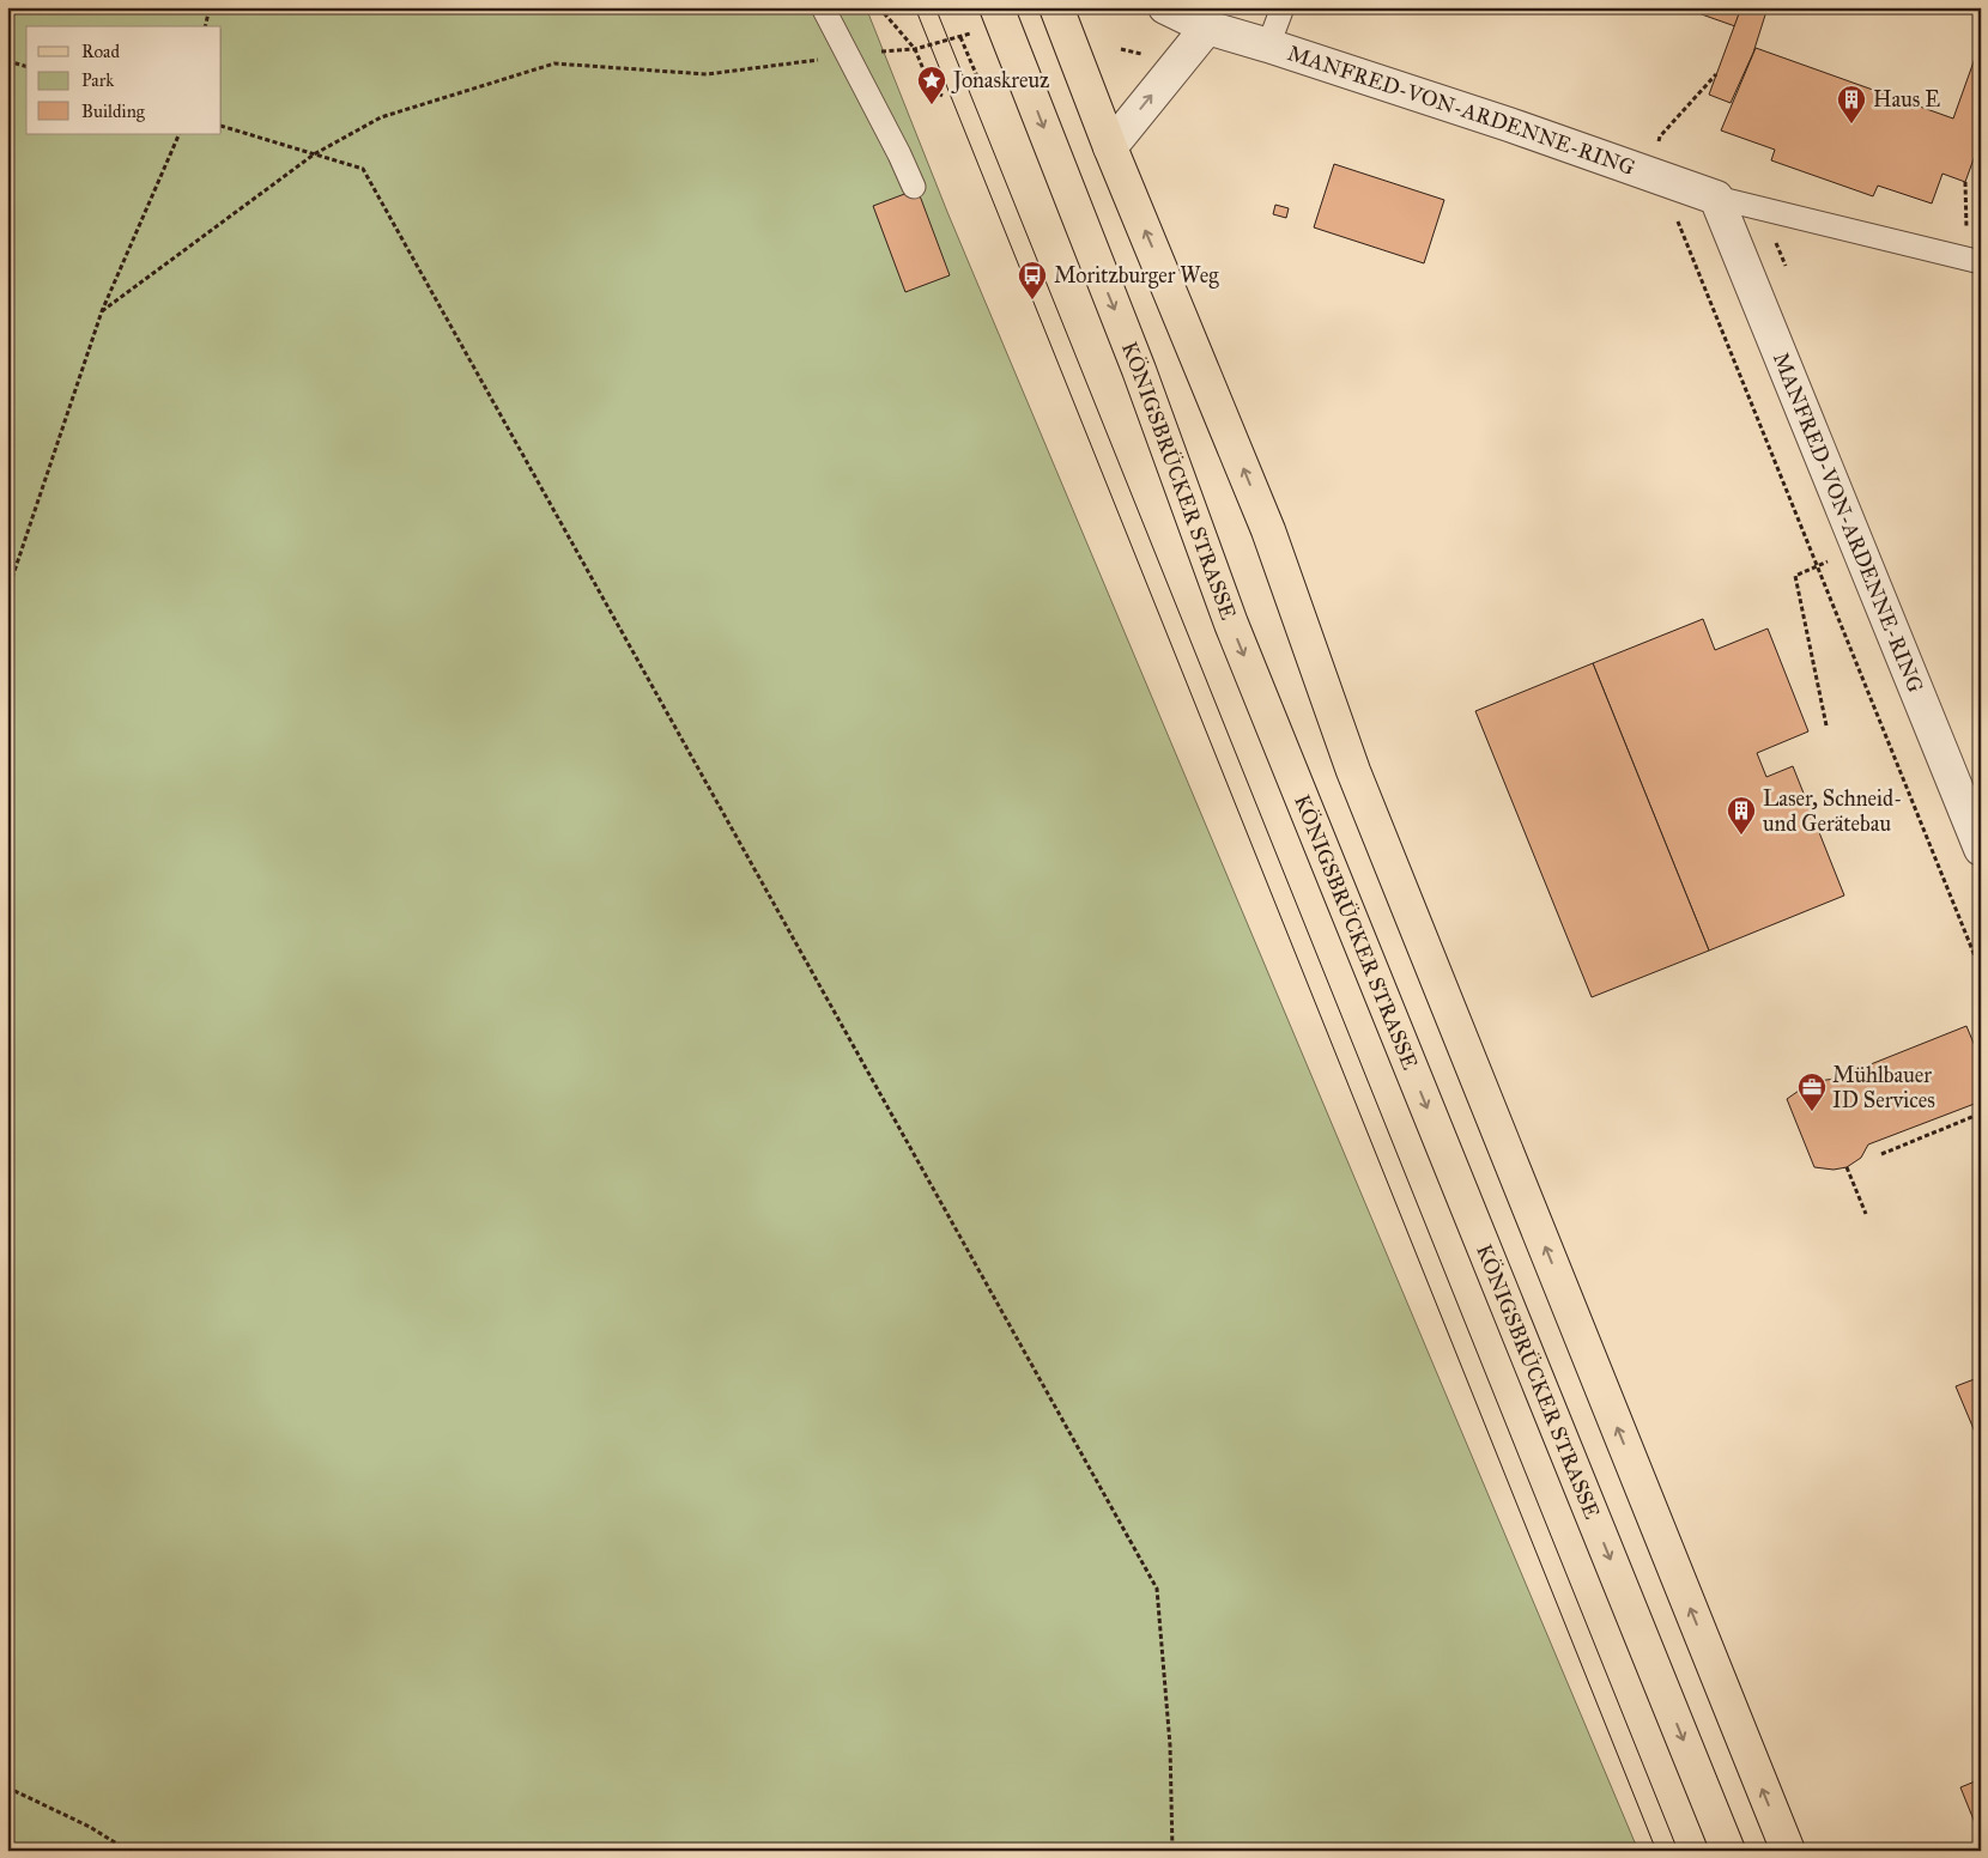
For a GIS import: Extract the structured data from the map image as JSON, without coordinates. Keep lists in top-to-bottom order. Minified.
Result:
{"streets":{"main road":["KÖNIGSBRÜCKER STRASSE"],"street":["MANFRED-VON-ARDENNE-RING"]},"places":{"place":["Jonaskreuz"],"building":["Haus E","Laser, Schneid- und Gerätebau"],"bus stop":["Moritzburger Weg"],"office":["Mühlbauer ID Services"]},"legend":["Road","Park","Building"]}
